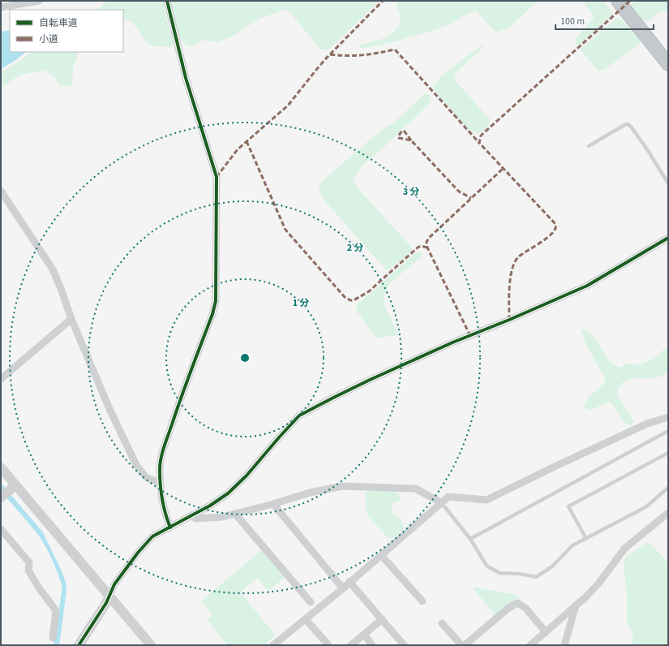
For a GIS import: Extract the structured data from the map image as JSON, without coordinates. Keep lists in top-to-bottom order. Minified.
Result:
{"legend":["自転車道","小道"],"scale_bar":"100 m","rings":["3 分","2 分","1 分"]}
